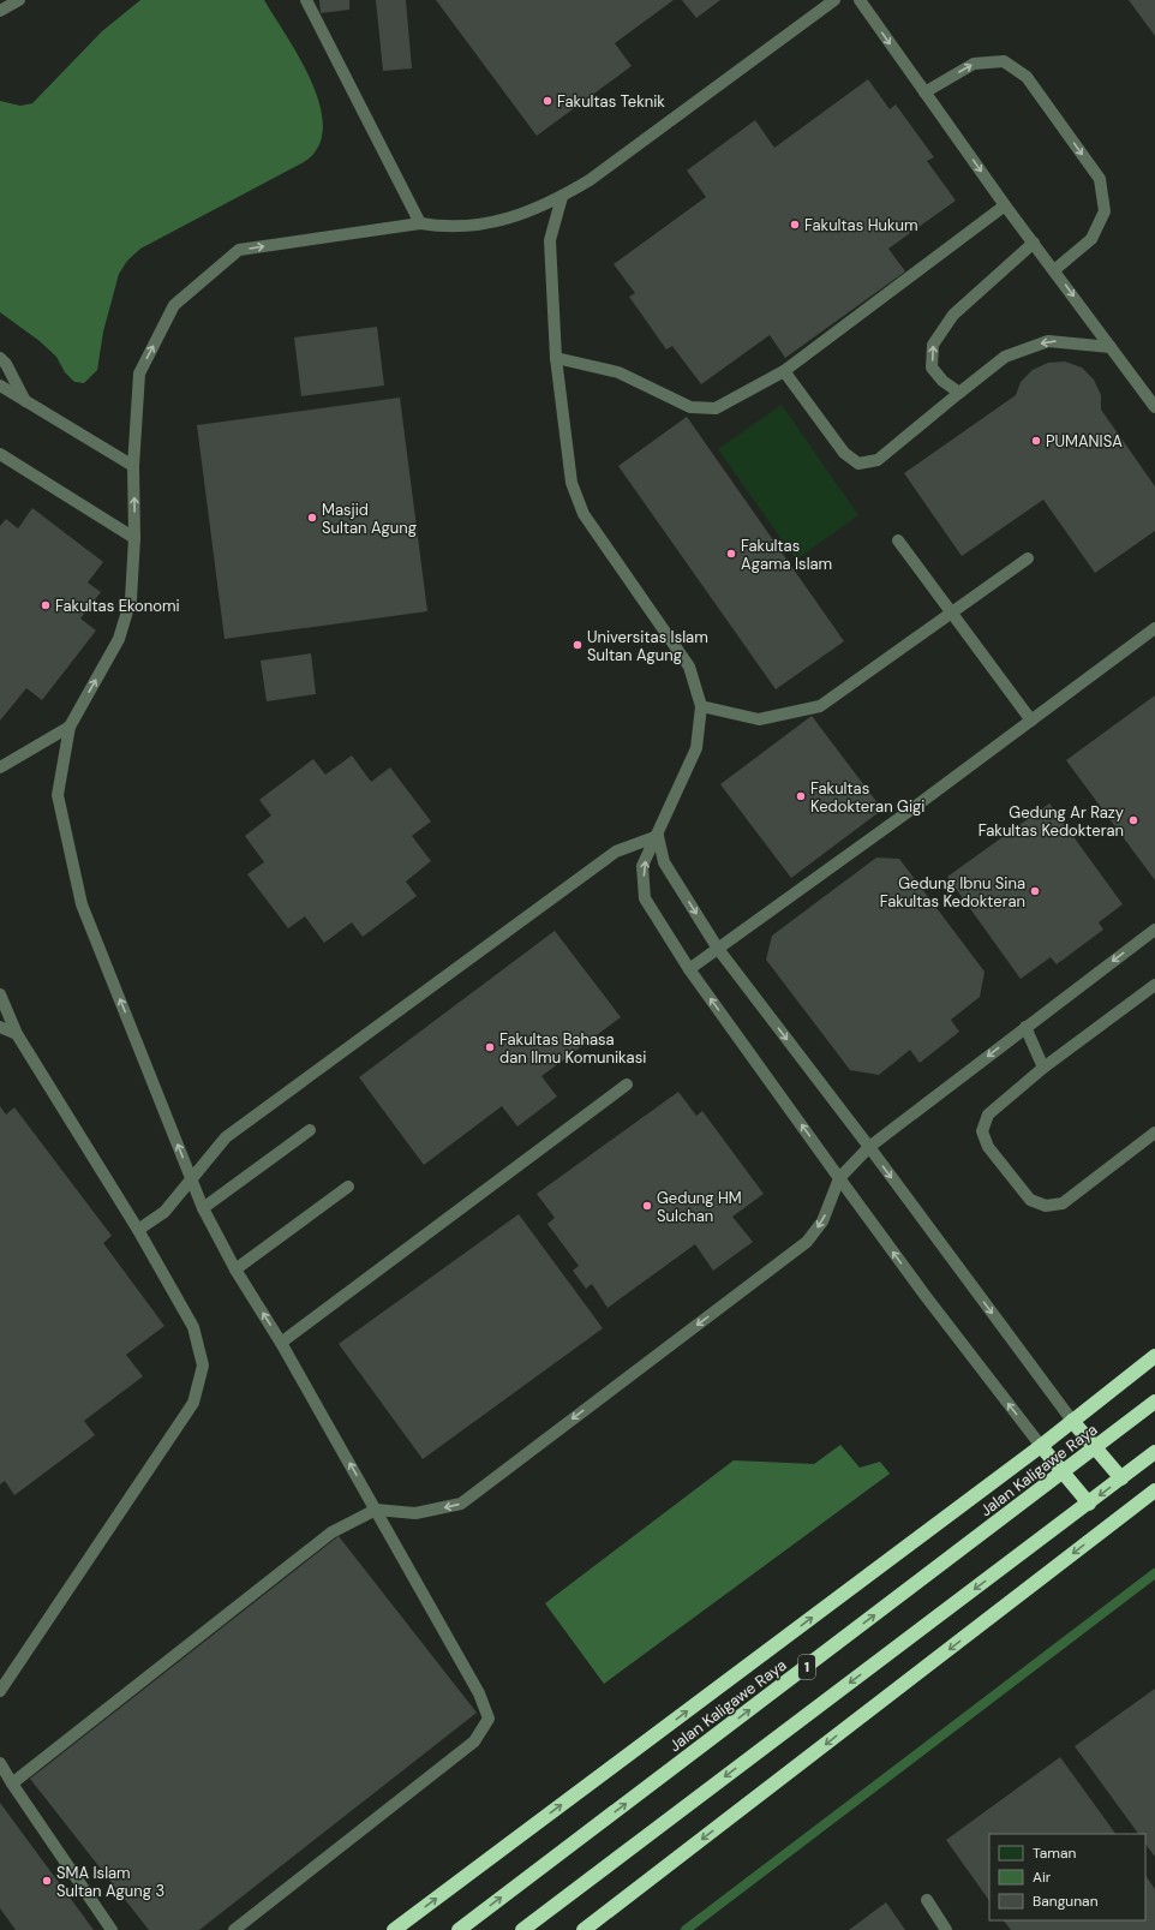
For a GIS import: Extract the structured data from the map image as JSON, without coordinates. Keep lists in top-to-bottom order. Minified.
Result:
{"streets":{"highway":["Jalan Kaligawe Raya","1"]},"places":["Fakultas Teknik","Fakultas Hukum","PUMANISA","Masjid Sultan Agung","Fakultas Agama Islam","Fakultas Ekonomi","Universitas Islam Sultan Agung","Fakultas Kedokteran Gigi","Gedung Ar Razy Fakultas Kedokteran","Gedung Ibnu Sina Fakultas Kedokteran","Fakultas Bahasa dan Ilmu Komunikasi","Gedung HM Sulchan","SMA Islam Sultan Agung 3"],"legend":["Taman","Air","Bangunan"]}
